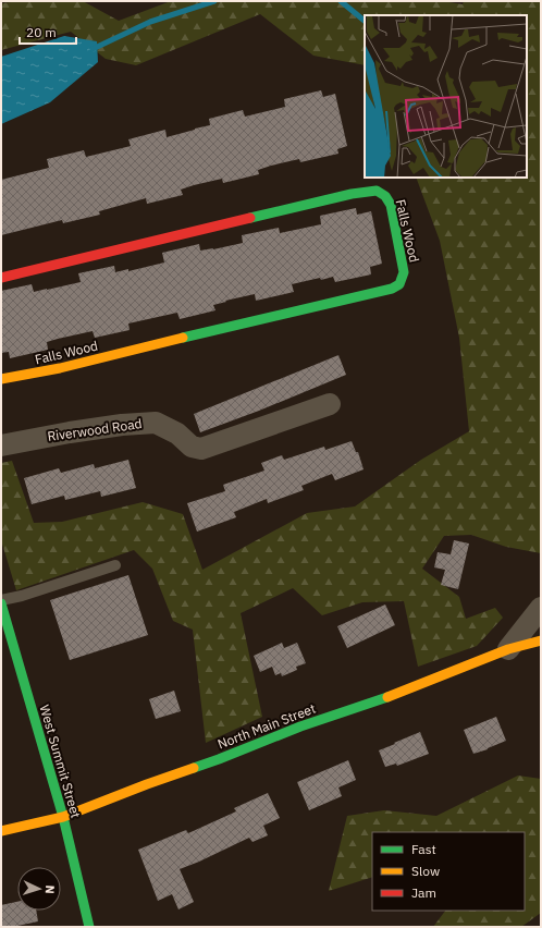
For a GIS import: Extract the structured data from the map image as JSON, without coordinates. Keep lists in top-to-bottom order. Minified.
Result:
{"streets":{"street":["Falls Wood","Riverwood Road","North Main Street","West Summit Street"]},"crossings":[["North Main Street","West Summit Street"]],"legend":["Fast","Slow","Jam"],"scale_bar":"20 m","north":"right"}
